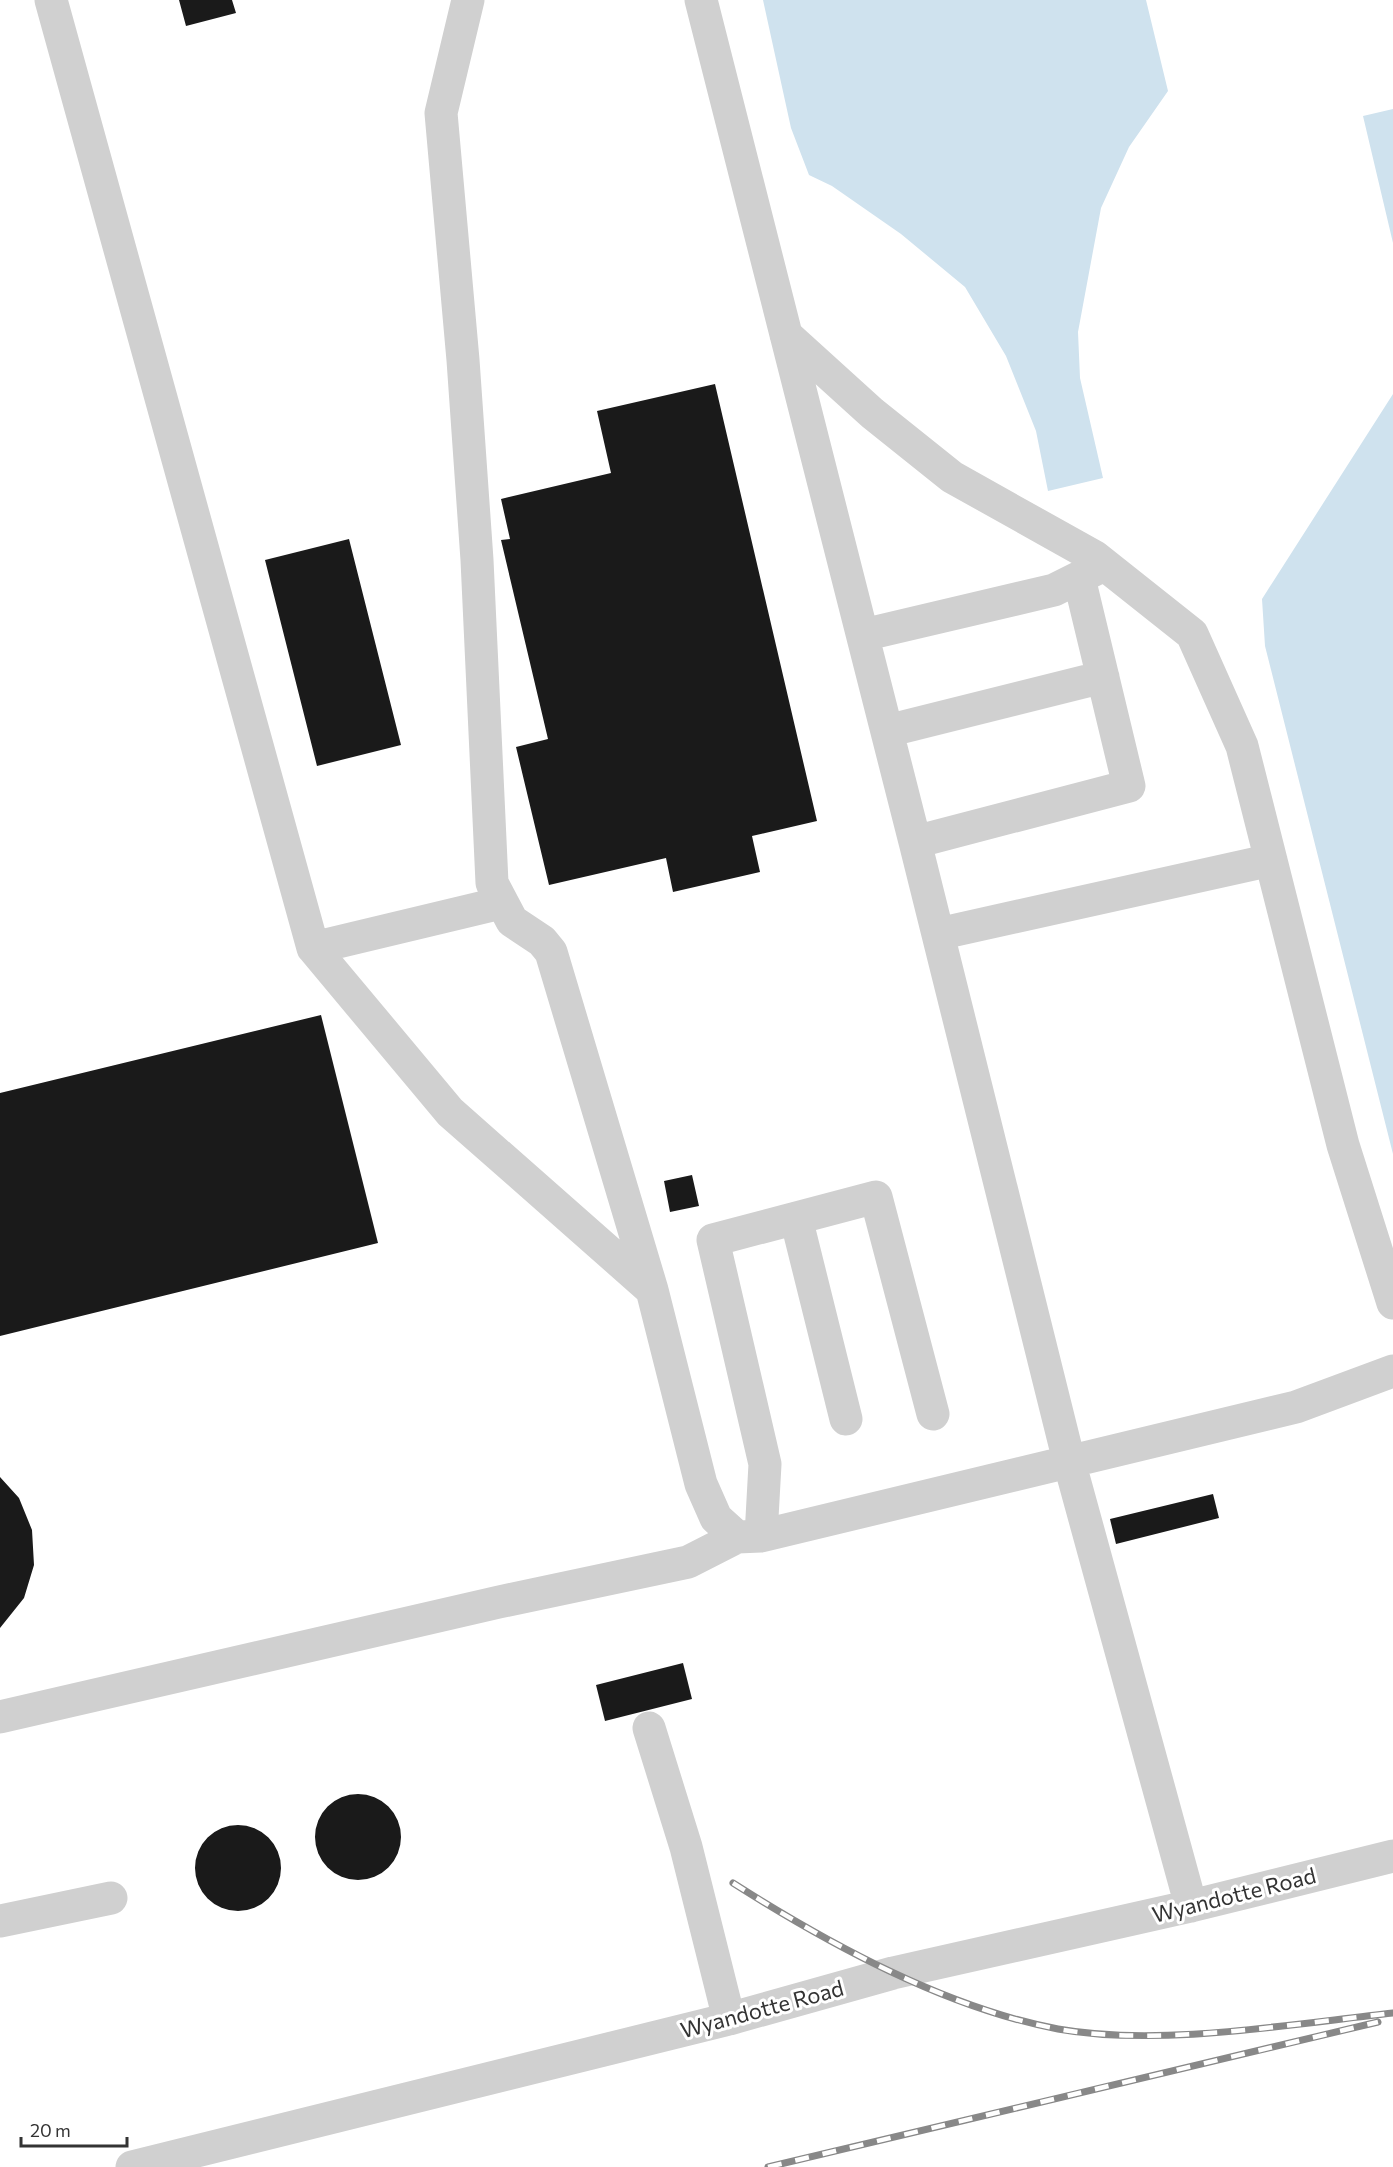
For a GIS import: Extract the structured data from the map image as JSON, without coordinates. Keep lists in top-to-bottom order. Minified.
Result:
{"streets":{"street":["Wyandotte Road"]},"scale_bar":"20 m"}
